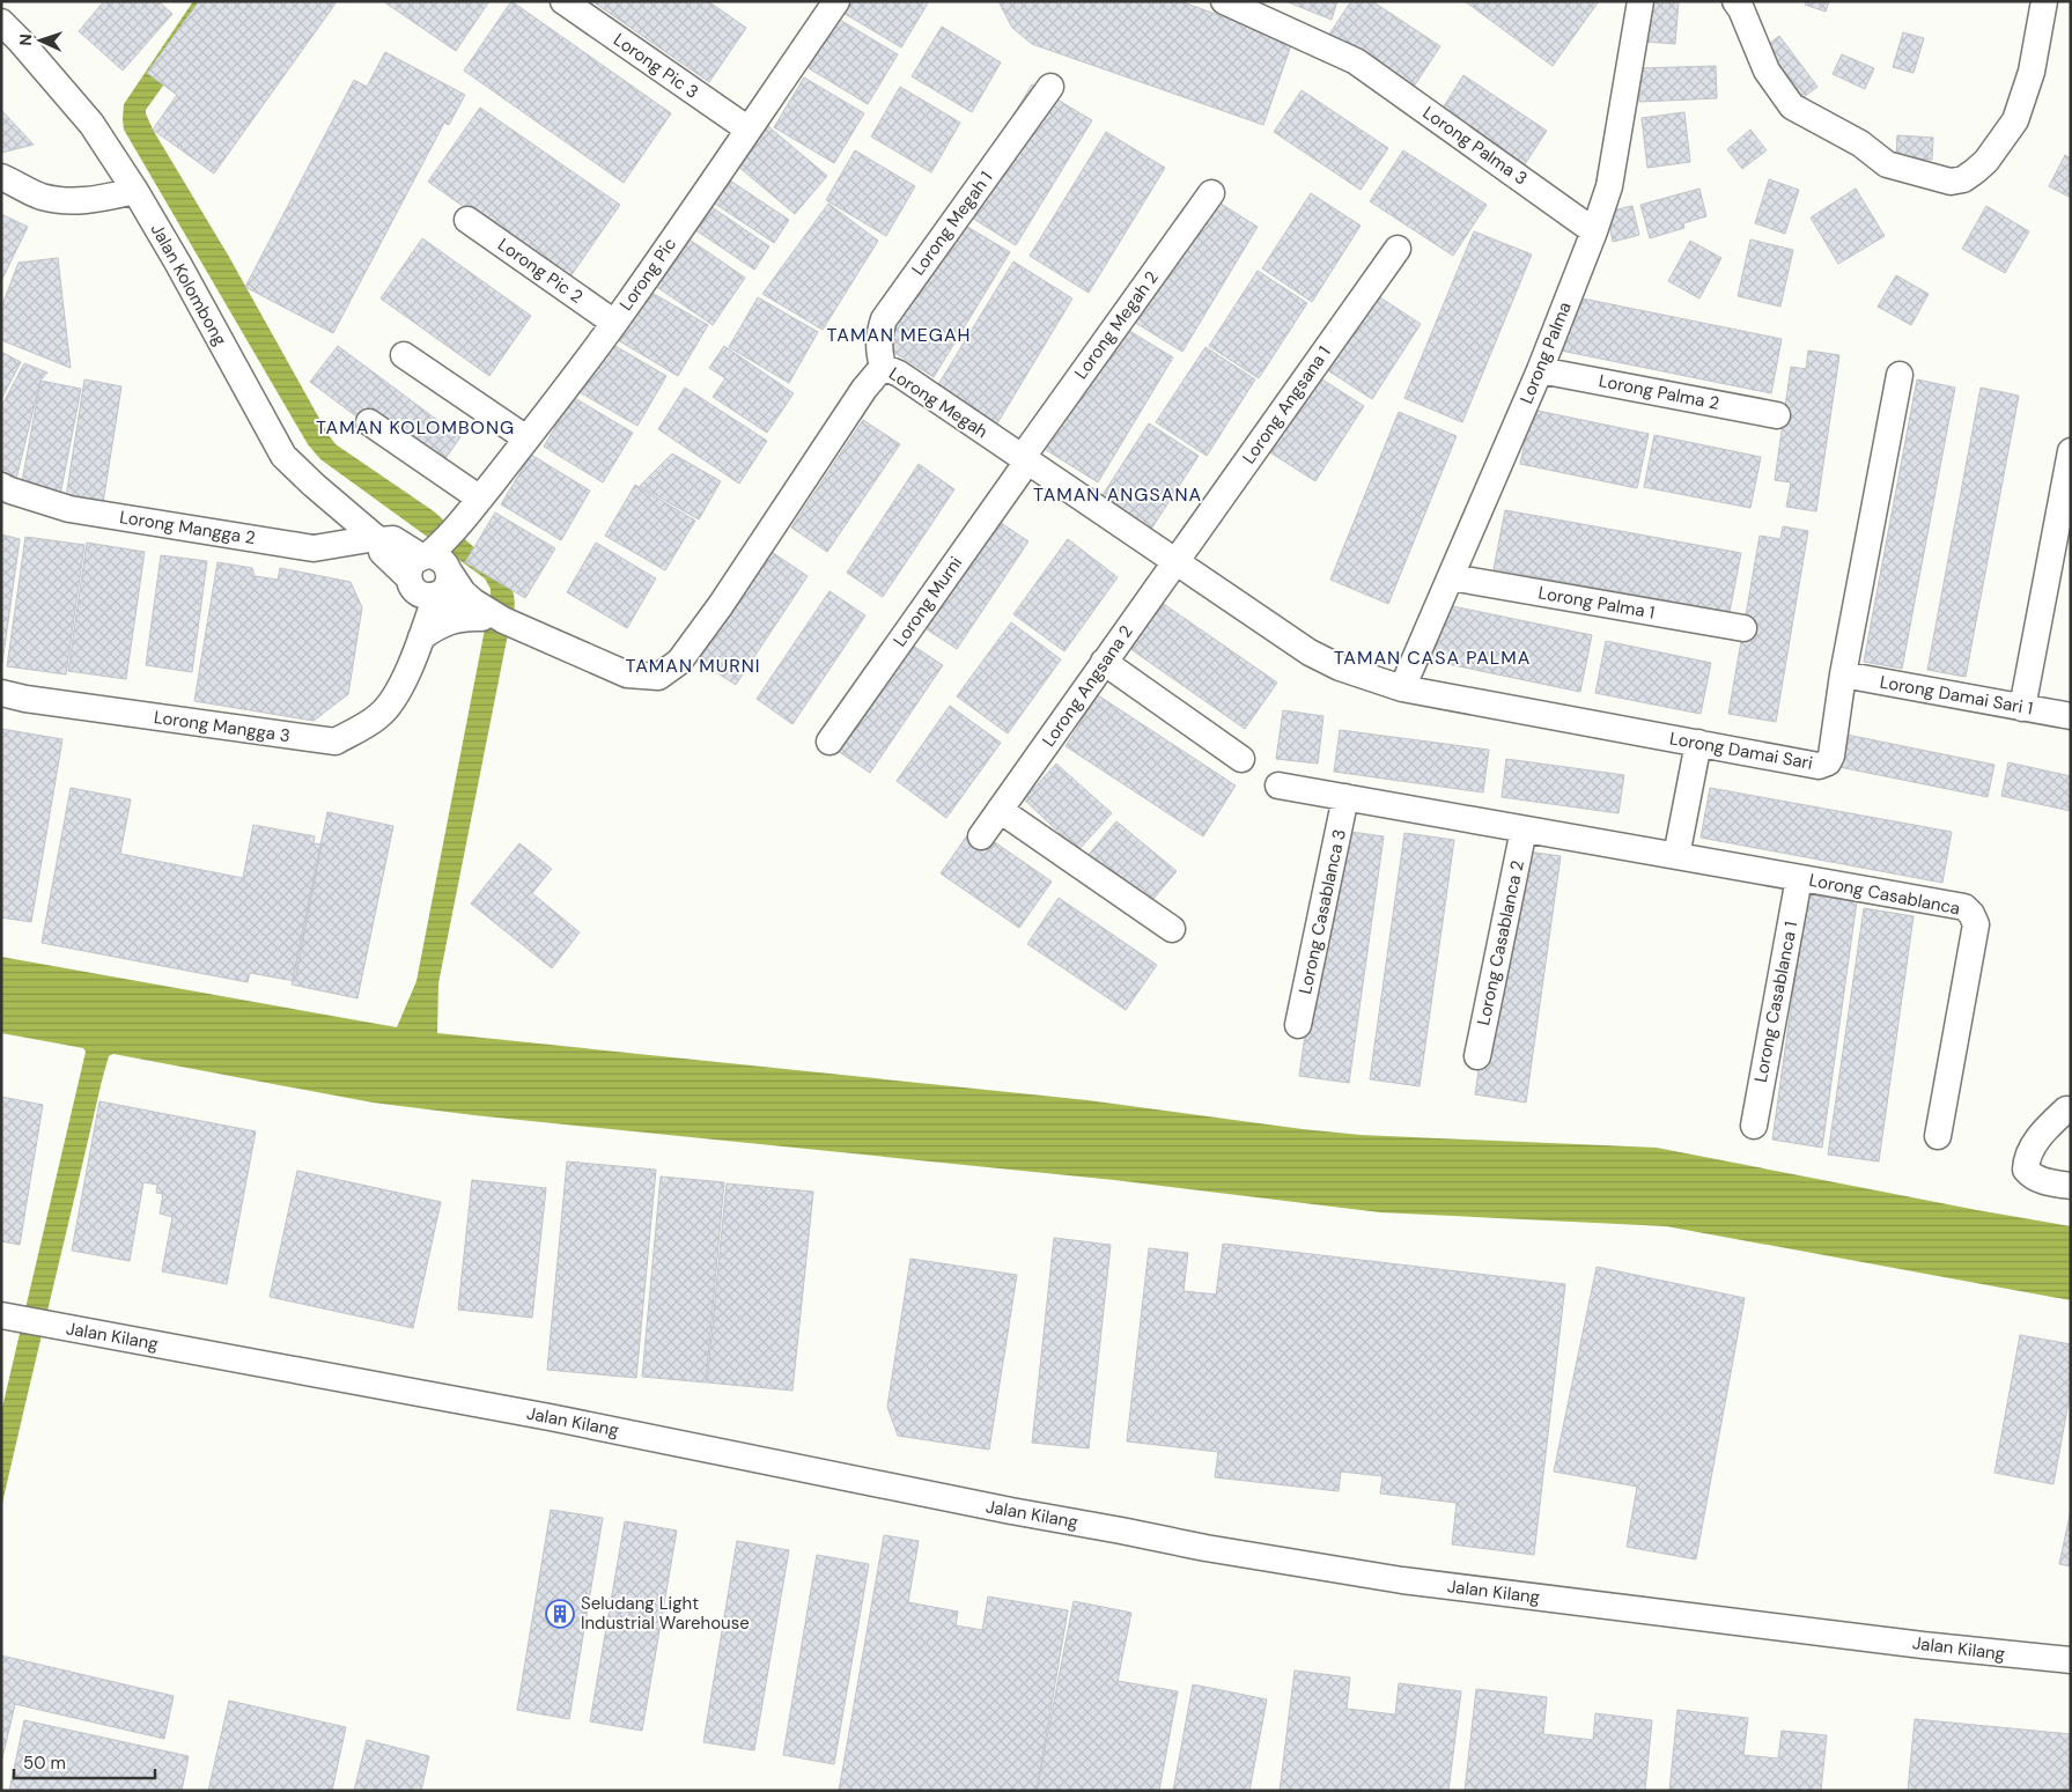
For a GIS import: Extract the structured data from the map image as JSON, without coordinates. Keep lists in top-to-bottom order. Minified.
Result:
{"streets":{"street":["Lorong Pic 3","Lorong Palma 3","Lorong Megah 1","Lorong Pic 2","Lorong Pic","Jalan Kolombong","Lorong Megah 2","Lorong Palma","Lorong Palma 2","Lorong Megah","Lorong Angsana 1","Lorong Mangga 2","Lorong Murni","Lorong Palma 1","Lorong Angsana 2","Lorong Damai Sari 1","Lorong Mangga 3","Lorong Damai Sari","Lorong Casablanca","Lorong Casablanca 3","Lorong Casablanca 2","Lorong Casablanca 1","Jalan Kilang"]},"crossings":[["Lorong Pic 3","Lorong Pic"],["Lorong Palma 3","Lorong Palma"],["Lorong Megah 1","Lorong Megah"],["Lorong Pic 2","Lorong Pic"],["Lorong Pic","Jalan Kolombong"],["Lorong Pic","Lorong Megah"],["Lorong Pic","Lorong Mangga 3"],["Jalan Kolombong","Lorong Megah"],["Jalan Kolombong","Lorong Mangga 2"],["Jalan Kolombong","Lorong Mangga 3"],["Lorong Megah 2","Lorong Megah"],["Lorong Megah 2","Lorong Murni"],["Lorong Palma","Lorong Palma 2"],["Lorong Palma","Lorong Megah"],["Lorong Palma","Lorong Palma 1"],["Lorong Palma","Lorong Damai Sari"],["Lorong Megah","Lorong Angsana 1"],["Lorong Megah","Lorong Murni"],["Lorong Megah","Lorong Angsana 2"],["Lorong Megah","Lorong Mangga 3"],["Lorong Megah","Lorong Damai Sari"],["Lorong Angsana 1","Lorong Angsana 2"],["Lorong Damai Sari 1","Lorong Damai Sari"],["Lorong Casablanca","Lorong Casablanca 3"],["Lorong Casablanca","Lorong Casablanca 2"],["Lorong Casablanca","Lorong Casablanca 1"]],"districts":["TAMAN MEGAH","TAMAN KOLOMBONG","TAMAN ANGSANA","TAMAN CASA PALMA","TAMAN MURNI"],"places":{"building":["Seludang Light Industrial Warehouse"]},"scale_bar":"50 m","north":"left"}
